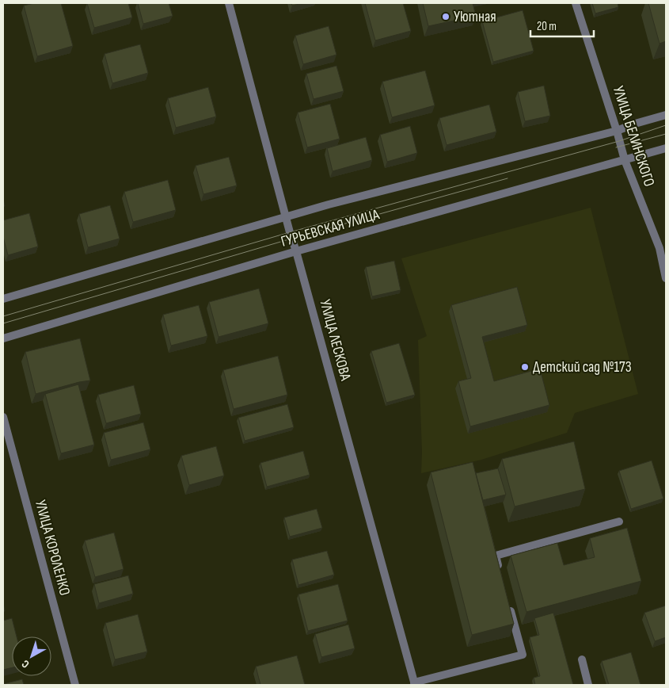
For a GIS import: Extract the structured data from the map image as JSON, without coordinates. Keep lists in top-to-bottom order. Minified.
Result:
{"streets":{"street":["УЛИЦА БЕЛИНСКОГО","ГУРЬЕВСКАЯ УЛИЦА","УЛИЦА ЛЕСКОВА","УЛИЦА КОРОЛЕНКО"]},"crossings":[["УЛИЦА БЕЛИНСКОГО","ГУРЬЕВСКАЯ УЛИЦА"],["ГУРЬЕВСКАЯ УЛИЦА","УЛИЦА ЛЕСКОВА"]],"places":["Уютная","Детский сад №173"],"scale_bar":"20 m","north":"bottom left"}
